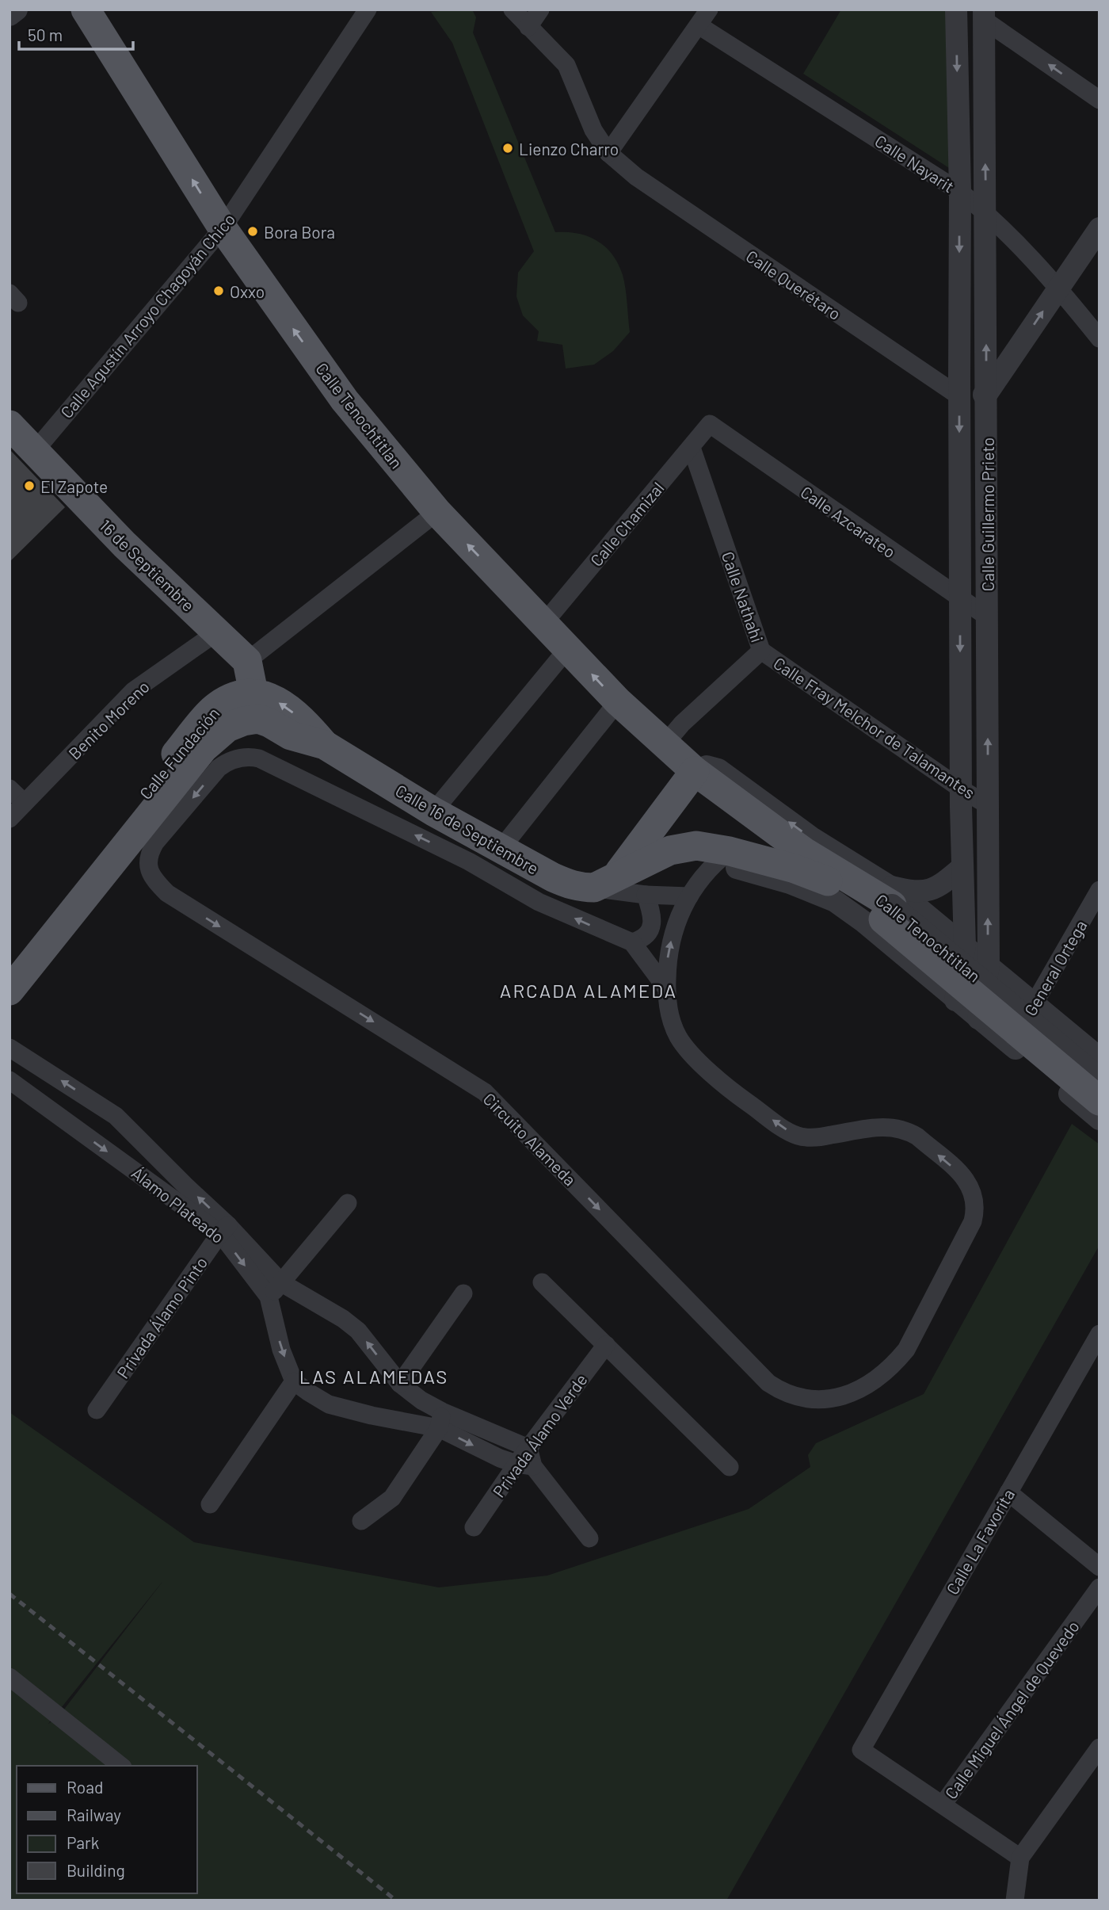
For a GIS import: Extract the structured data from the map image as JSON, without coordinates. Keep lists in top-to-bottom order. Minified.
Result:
{"streets":{"main road":["Calle Tenochtitlan","16 de Septiembre","Calle Fundación","Calle 16 de Septiembre"],"street":["Calle Nayarit","Calle Querétaro","Calle Agustín Arroyo Chagoyán Chico","Calle Guillermo Prieto","Calle Azcarateo","Calle Chamizal","Calle Nathahi","Benito Moreno","Calle Fray Melchor de Talamantes","General Ortega","Circuito Alameda","Álamo Plateado","Privada Álamo Pinto","Privada Álamo Verde","Calle La Favorita","Calle Miguel Ángel de Quevedo"]},"crossings":[["Calle Nayarit","Calle Guillermo Prieto"],["Calle Querétaro","Calle Guillermo Prieto"],["Calle Agustín Arroyo Chagoyán Chico","Calle Tenochtitlan"],["Calle Agustín Arroyo Chagoyán Chico","16 de Septiembre"],["Calle Tenochtitlan","Calle Guillermo Prieto"],["Calle Tenochtitlan","Calle Chamizal"],["Calle Tenochtitlan","Calle Nathahi"],["Calle Tenochtitlan","General Ortega"],["Calle Tenochtitlan","Circuito Alameda"],["Calle Guillermo Prieto","Calle Azcarateo"],["Calle Guillermo Prieto","Calle Fray Melchor de Talamantes"],["Calle Azcarateo","Calle Chamizal"],["Calle Chamizal","Calle Nathahi"],["16 de Septiembre","Benito Moreno"],["Calle Nathahi","Calle Fray Melchor de Talamantes"],["Calle Fundación","Calle 16 de Septiembre"],["Álamo Plateado","Privada Álamo Pinto"],["Calle La Favorita","Calle Miguel Ángel de Quevedo"]],"one_way":["Calle Tenochtitlan"],"districts":["ARCADA ALAMEDA","LAS ALAMEDAS"],"places":["Lienzo Charro","Bora Bora","Oxxo","El Zapote"],"legend":["Road","Railway","Park","Building"],"scale_bar":"50 m"}
